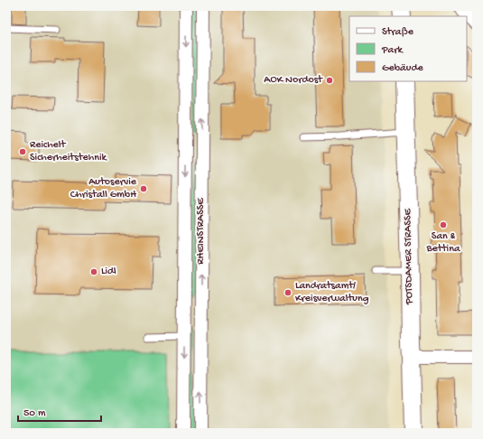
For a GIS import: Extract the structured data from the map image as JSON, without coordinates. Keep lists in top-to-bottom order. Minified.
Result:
{"streets":{"street":["RHEINSTRASSE","POTSDAMER STRASSE"]},"places":["AOK Nordost","Reichelt Sicherheitstehnik","Autoservie Christall GmbH","San & Bettina","Lidl","Landratsamt/ Kreisverwaltung"],"legend":["Straße","Park","Gebäude"],"scale_bar":"50 m"}
